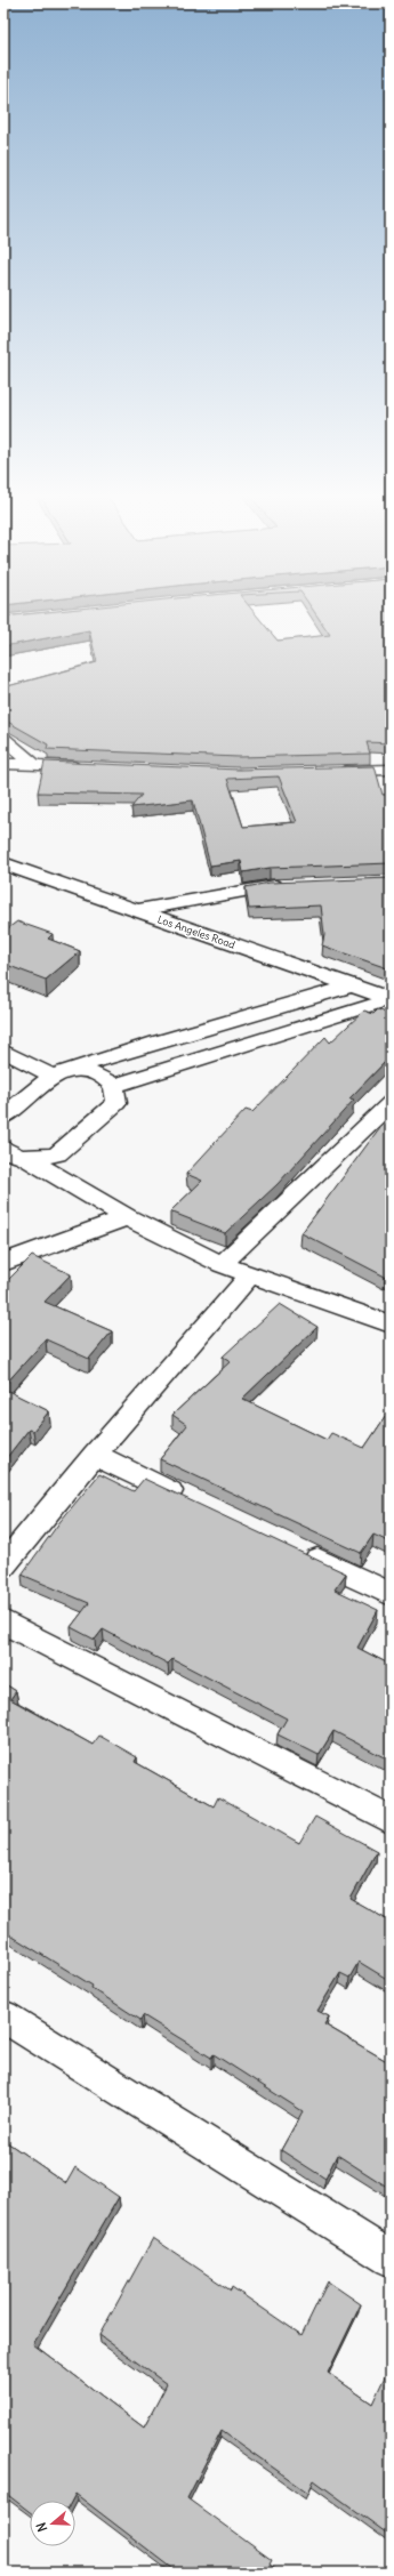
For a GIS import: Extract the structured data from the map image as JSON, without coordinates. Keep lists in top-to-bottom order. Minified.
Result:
{"streets":{"main road":["Los Angeles Road"]},"north":"left"}
